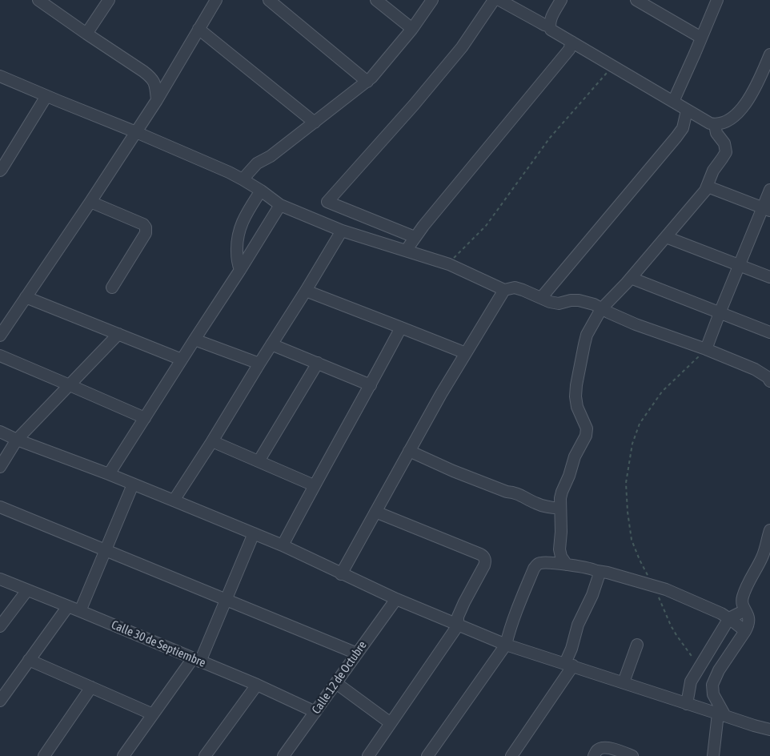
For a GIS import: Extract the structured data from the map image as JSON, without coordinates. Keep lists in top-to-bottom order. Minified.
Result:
{"streets":{"street":["Calle 30 de Septiembre","Calle 12 de Octubre"]},"crossings":[["Calle 30 de Septiembre","Calle 12 de Octubre"]]}
